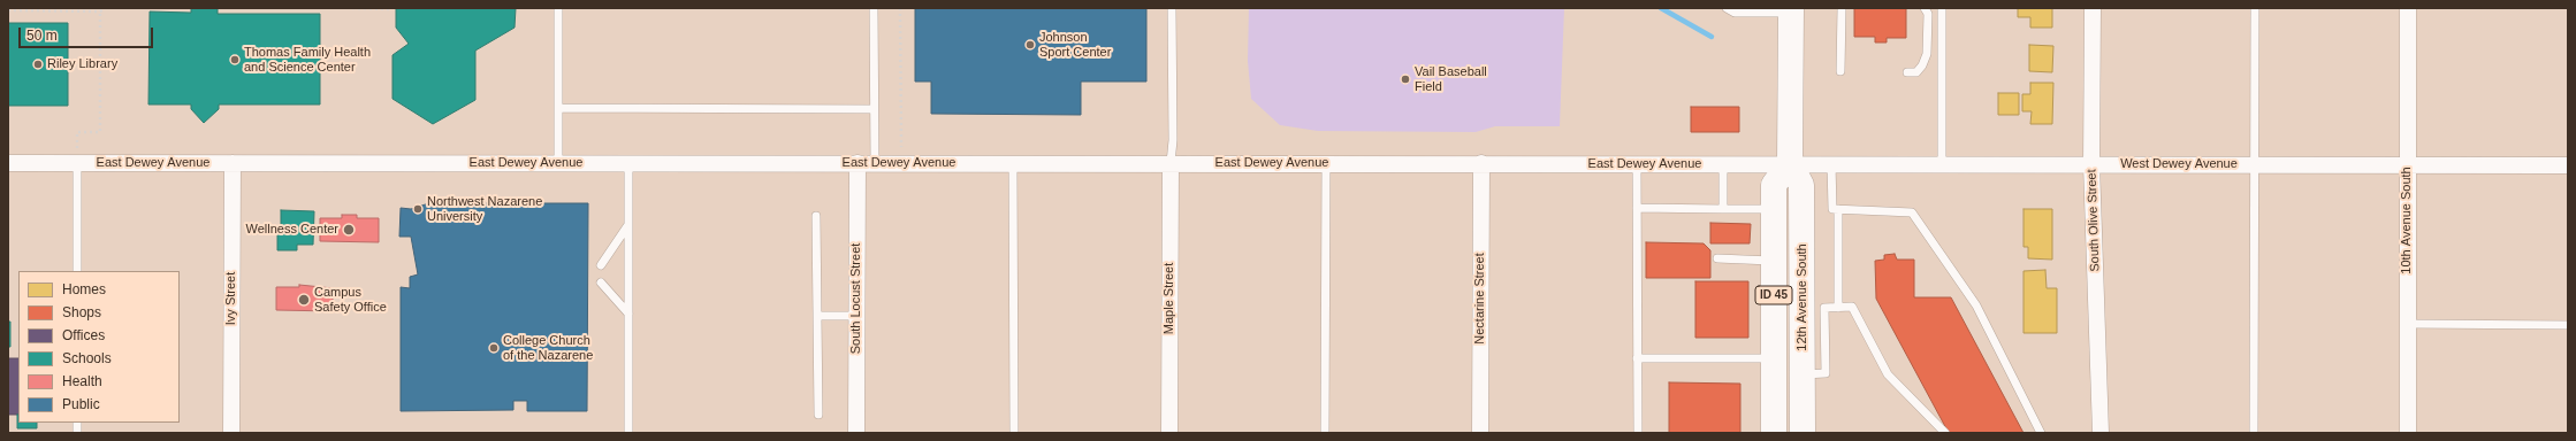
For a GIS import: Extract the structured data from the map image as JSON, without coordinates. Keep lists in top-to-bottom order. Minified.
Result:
{"streets":{"main road":["ID 45","12th Avenue South"],"street":["East Dewey Avenue","West Dewey Avenue","South Olive Street","10th Avenue South","Ivy Street","South Locust Street","Maple Street","Nectarine Street"]},"crossings":[["East Dewey Avenue","West Dewey Avenue"],["East Dewey Avenue","ID 45"],["East Dewey Avenue","12th Avenue South"],["East Dewey Avenue","Ivy Street"],["East Dewey Avenue","South Locust Street"],["East Dewey Avenue","Maple Street"],["East Dewey Avenue","Nectarine Street"],["West Dewey Avenue","South Olive Street"],["West Dewey Avenue","10th Avenue South"],["West Dewey Avenue","ID 45"],["West Dewey Avenue","12th Avenue South"],["ID 45","12th Avenue South"]],"places":["Johnson Sport Center","Thomas Family Health and Science Center","Riley Library","Vail Baseball Field","Northwest Nazarene University","Wellness Center","Campus Safety Office","College Church of the Nazarene"],"legend":["Homes","Shops","Offices","Schools","Health","Public"],"scale_bar":"50 m"}
